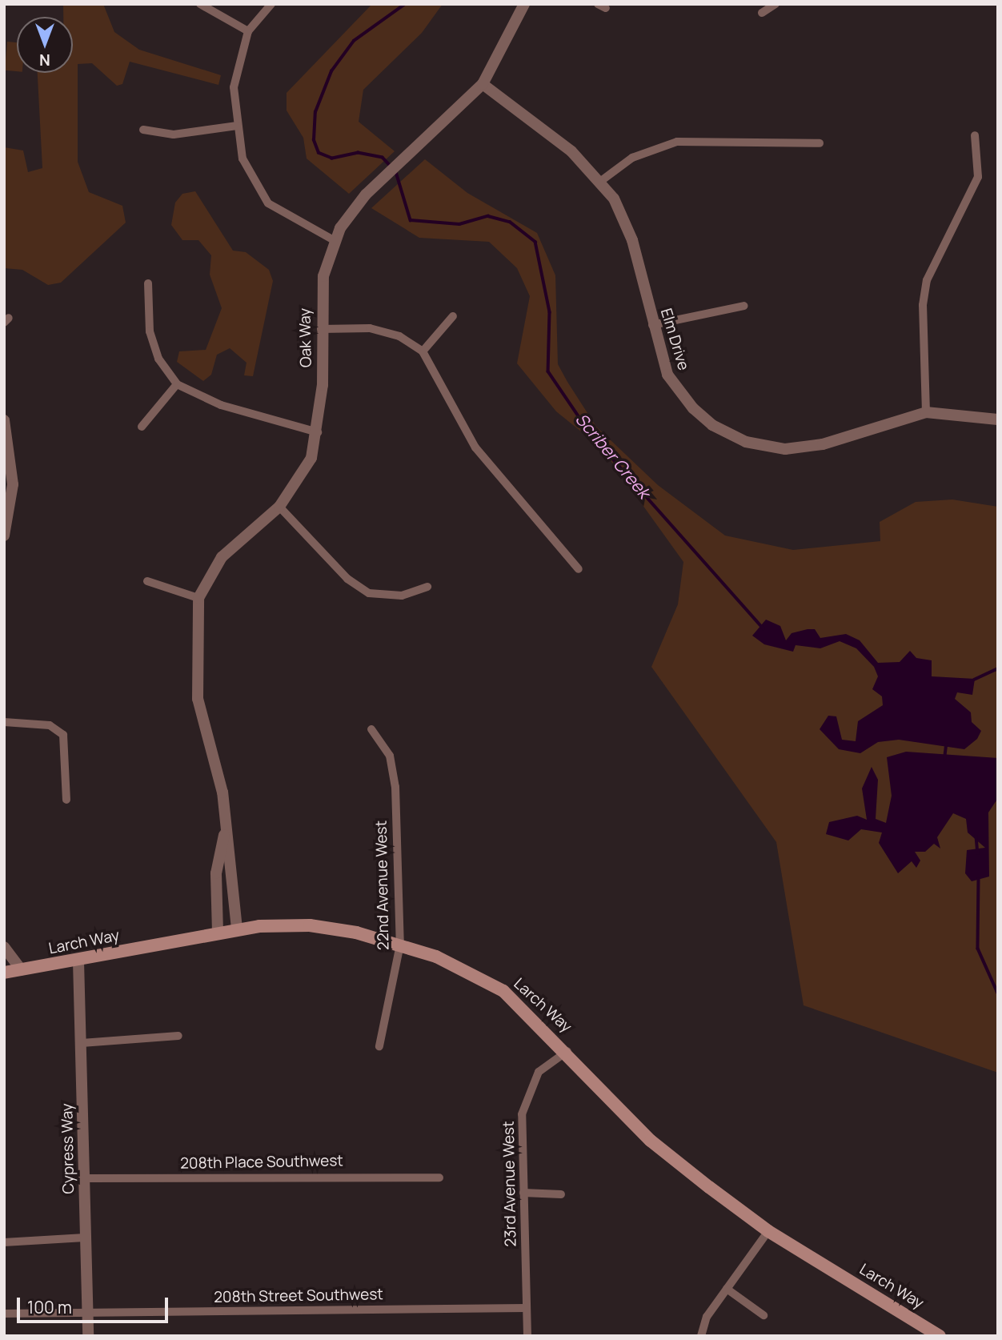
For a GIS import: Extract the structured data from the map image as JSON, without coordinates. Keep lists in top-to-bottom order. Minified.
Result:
{"streets":{"main road":["Larch Way"],"street":["Oak Way","Elm Drive","22nd Avenue West","Cypress Way","208th Place Southwest","23rd Avenue West","208th Street Southwest"]},"crossings":[["Oak Way","Elm Drive"],["22nd Avenue West","Larch Way"],["Larch Way","Cypress Way"],["Larch Way","23rd Avenue West"],["Cypress Way","208th Place Southwest"],["Cypress Way","208th Street Southwest"],["23rd Avenue West","208th Street Southwest"]],"water":["Scriber Creek"],"scale_bar":"100 m","north":"bottom"}
